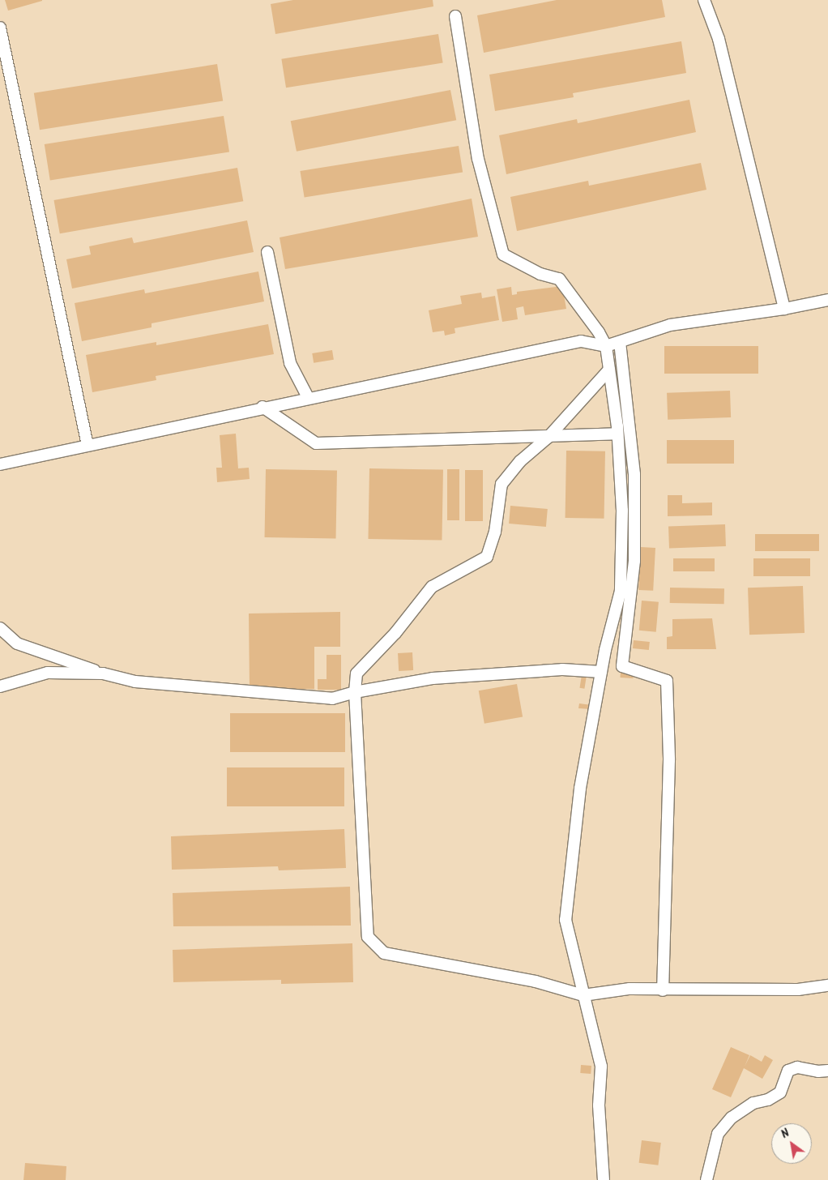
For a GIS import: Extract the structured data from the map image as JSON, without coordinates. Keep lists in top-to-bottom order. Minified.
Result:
{"north":"top left"}
